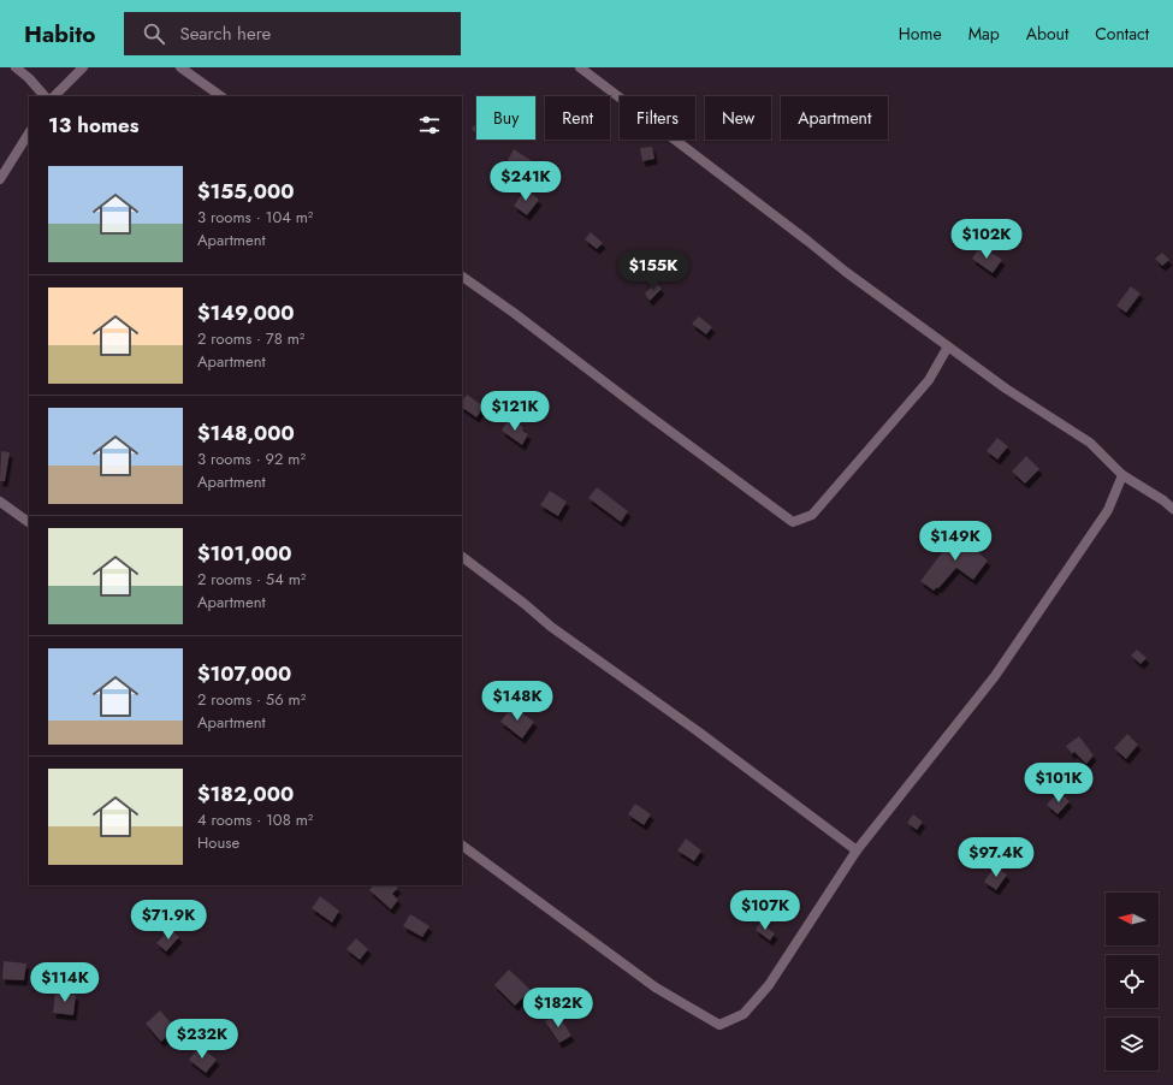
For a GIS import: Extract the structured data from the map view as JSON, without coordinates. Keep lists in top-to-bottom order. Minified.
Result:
{"north":"left","page":{"header":"Habito","search":"Search here","nav":["Home","Map","About","Contact"],"chip":["Buy","Rent","Filters","New","Apartment"],"heading":"13 homes","list":[{"name":"$155,000","note":"3 rooms · 104 m² · Apartment"},{"name":"$149,000","note":"2 rooms · 78 m² · Apartment"},{"name":"$148,000","note":"3 rooms · 92 m² · Apartment"},{"name":"$101,000","note":"2 rooms · 54 m² · Apartment"},{"name":"$107,000","note":"2 rooms · 56 m² · Apartment"},{"name":"$182,000","note":"4 rooms · 108 m² · House"}],"price":["$241K","$102K","$155K","$121K","$149K","$148K","$101K","$97.4K","$107K","$71.9K","$114K","$182K","$232K"]}}
